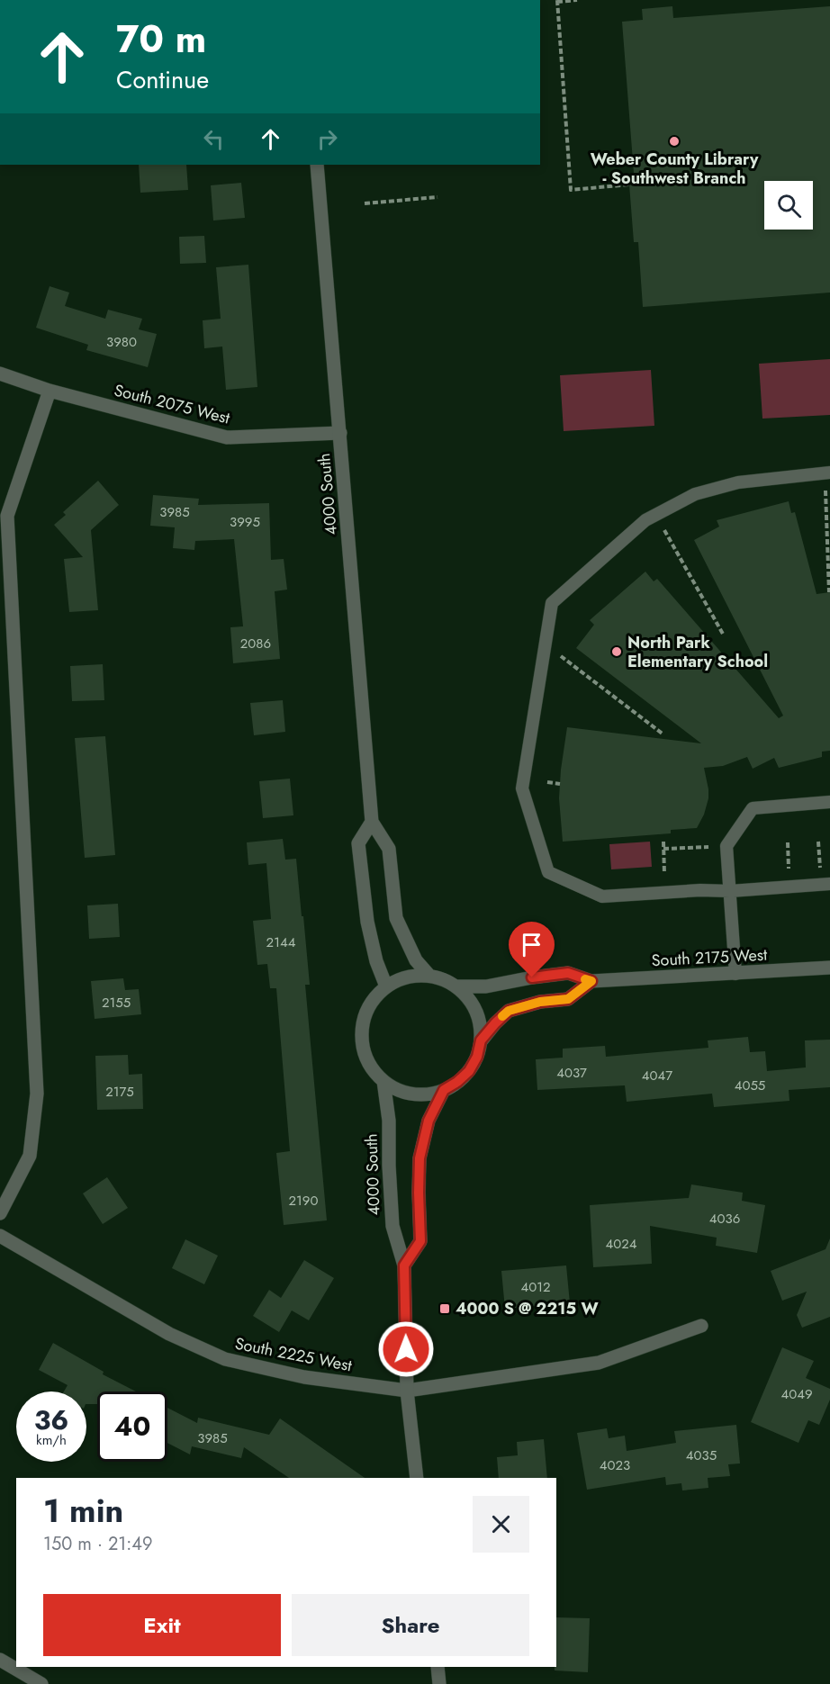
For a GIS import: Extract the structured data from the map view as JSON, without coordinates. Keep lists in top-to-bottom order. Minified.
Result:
{"streets":{"street":["South 2075 West","4000 South","South 2175 West","South 2225 West"]},"crossings":[["South 2075 West","4000 South"],["4000 South","South 2175 West"],["4000 South","South 2225 West"]],"places":{"other":["Weber County Library - Southwest Branch","North Park Elementary School"],"transit":["4000 S @ 2215 W"]},"house_numbers":["3980","3985","3995","2086","2144","2155","4037","4047","4055","2175","2190","4036","4024","4012","4049","3985","4035","4023"],"page":{"turn":["70 m","Continue"],"speed":"36 km/h","limit":"40","heading":["1 min","150 m · 21:49"],"buttons":["Exit","Share"]}}
